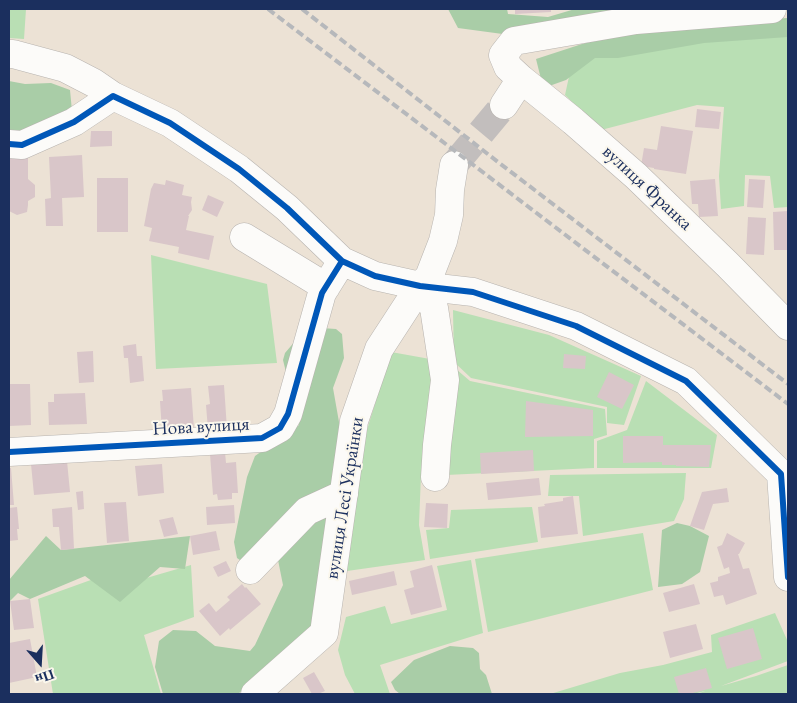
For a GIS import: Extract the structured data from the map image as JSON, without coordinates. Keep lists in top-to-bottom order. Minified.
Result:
{"streets":{"street":["вулиця Франка","Нова вулиця","вулиця Лесі Українки"]},"north":"bottom"}
